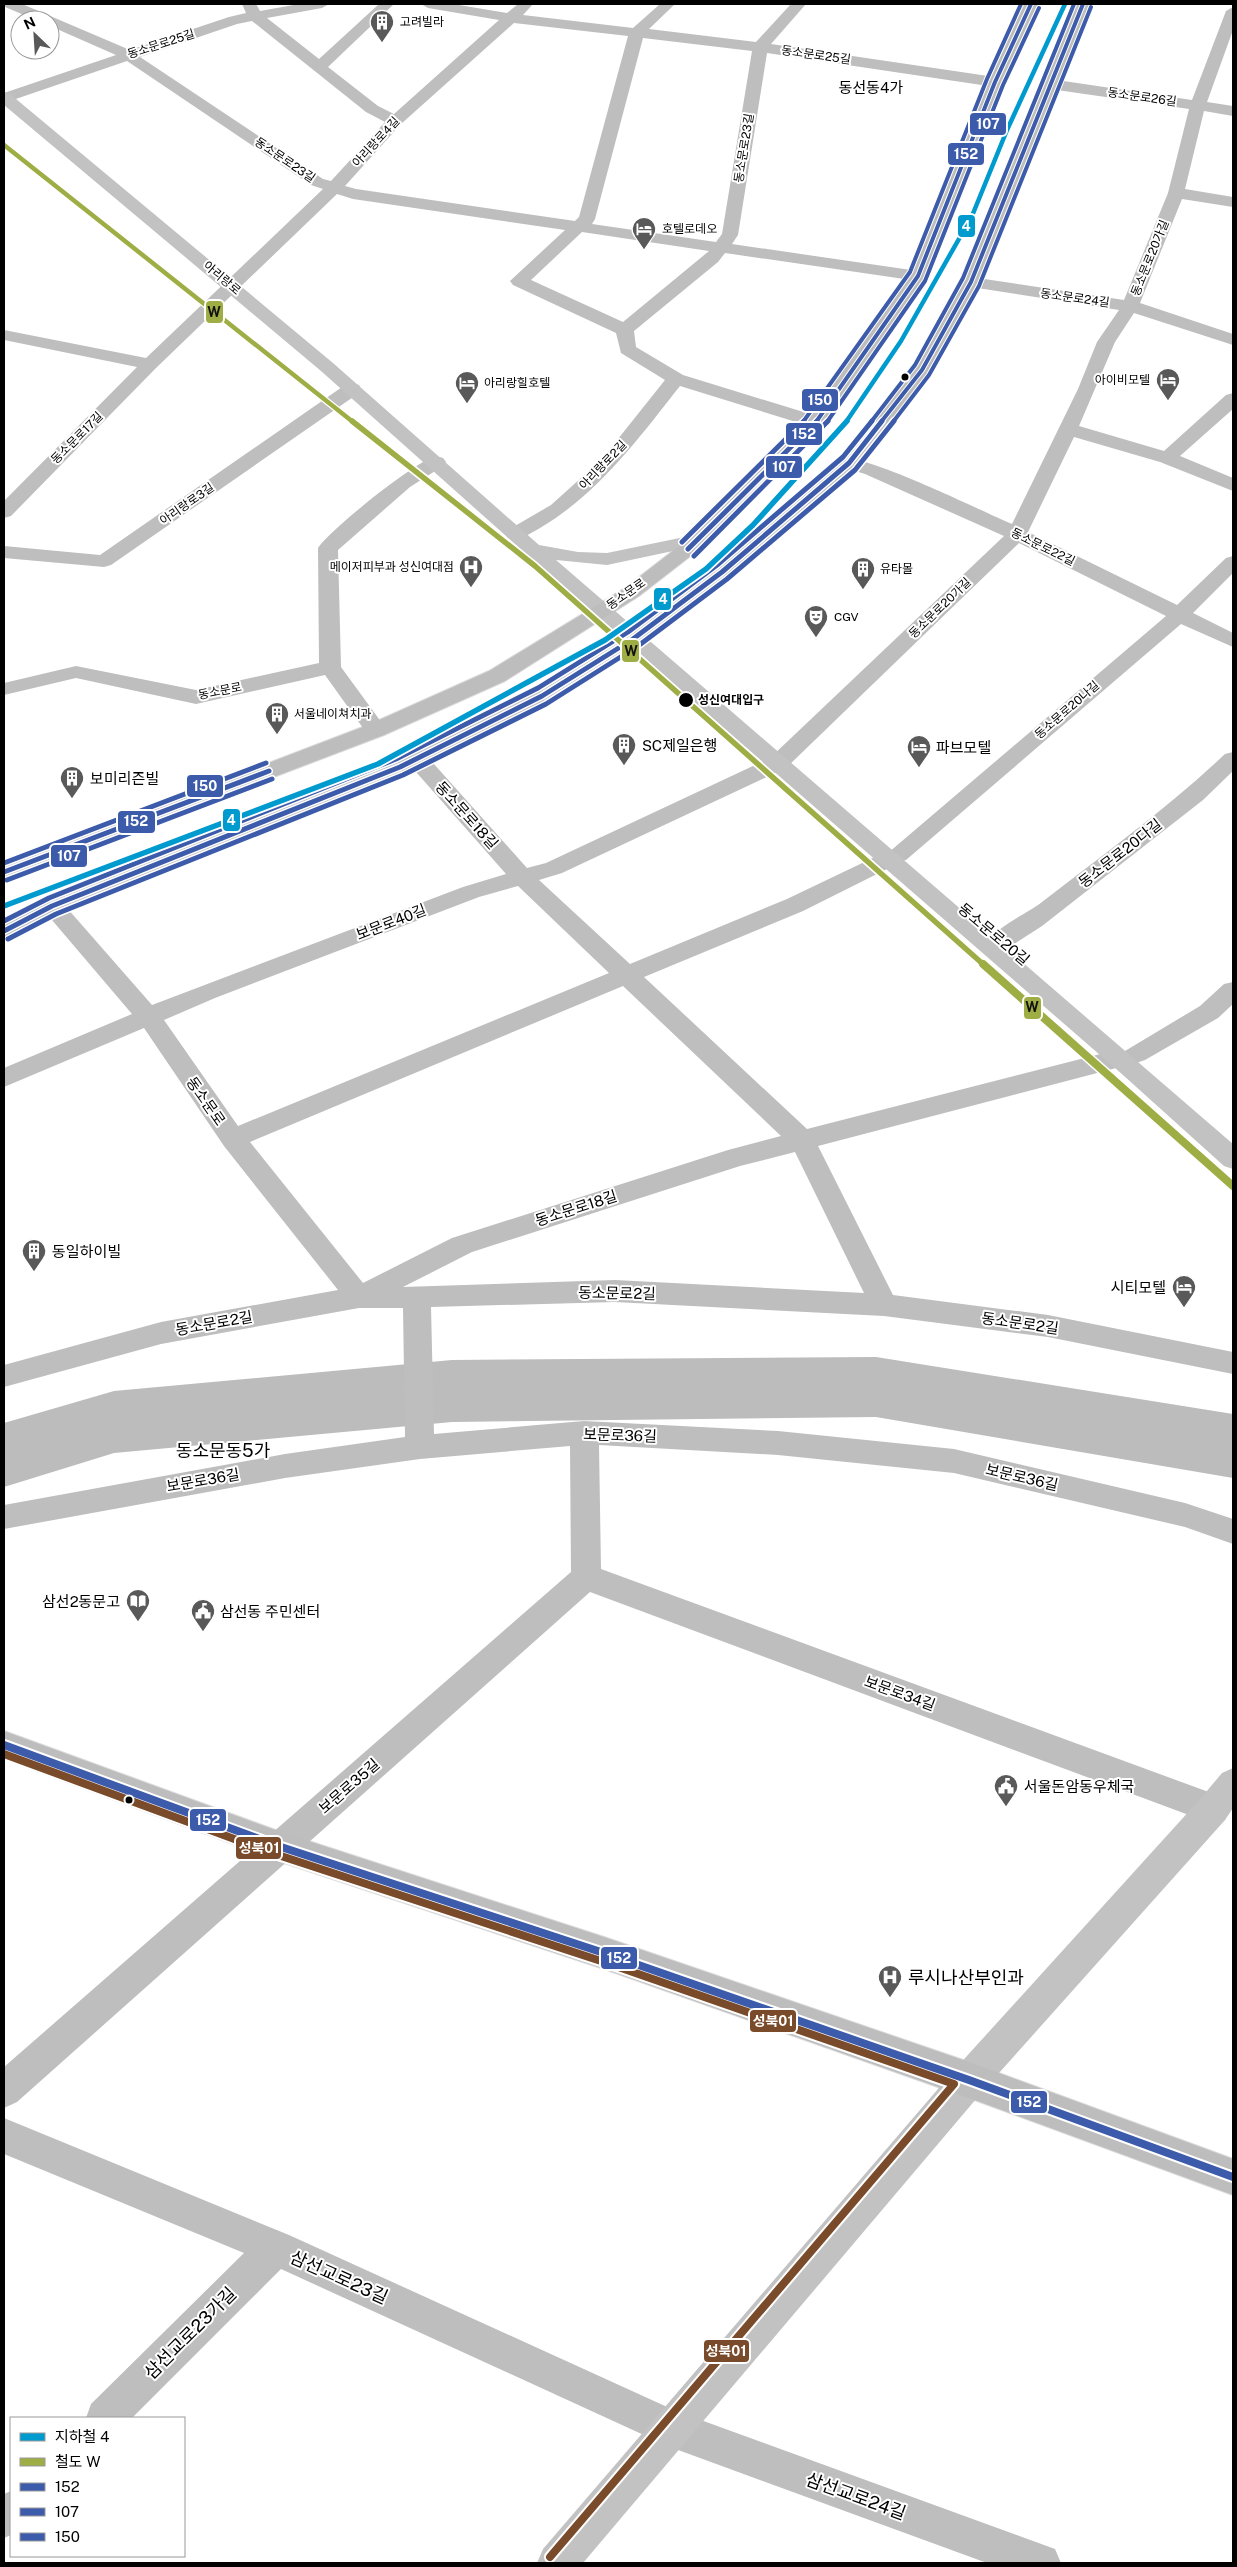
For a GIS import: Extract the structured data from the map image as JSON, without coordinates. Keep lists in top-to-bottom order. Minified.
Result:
{"streets":{"main road":["동소문로"],"street":["동소문로25길","동소문로26길","아리랑로4길","동소문로23길","동소문로20가길","아리랑로","동소문로24길","동소문로17길","아리랑로2길","아리랑로3길","동소문로22길","동소문로20나길","동소문로18길","동소문로20다길","보문로40길","동소문로20길","동소문로2길","보문로36길","보문로34길","보문로35길","삼선교로23길","삼선교로23가길","삼선교로24길"]},"crossings":[["동소문로25길","아리랑로4길"],["동소문로25길","동소문로23길"],["동소문로25길","아리랑로"],["동소문로25길","동소문로"],["동소문로26길","동소문로20가길"],["아리랑로4길","동소문로23길"],["아리랑로4길","아리랑로"],["아리랑로4길","동소문로17길"],["동소문로23길","동소문로"],["동소문로20가길","동소문로24길"],["동소문로20가길","동소문로22길"],["동소문로20가길","보문로40길"],["동소문로20가길","동소문로20길"],["아리랑로","동소문로17길"],["아리랑로","아리랑로2길"],["아리랑로","아리랑로3길"],["아리랑로","동소문로"],["아리랑로","동소문로20길"],["동소문로22길","동소문로20나길"],["동소문로","동소문로18길"],["동소문로","보문로40길"],["동소문로","동소문로20길"],["동소문로","동소문로2길"],["동소문로20나길","동소문로20길"],["동소문로18길","보문로40길"],["동소문로18길","동소문로2길"],["동소문로20다길","동소문로20길"],["보문로40길","동소문로20길"],["보문로34길","보문로35길"],["보문로34길","삼선교로23길"],["보문로34길","삼선교로24길"],["삼선교로23길","삼선교로23가길"],["삼선교로23길","삼선교로24길"]],"districts":["동선동4가","동소문동5가"],"places":{"building":["고려빌라","유타몰","서울네이쳐치과","SC제일은행","보미리즌빌","동일하이빌"],"hotel":["호텔로데오","아이비모텔","아리랑힐호텔","파브모텔","시티모텔"],"hospital":["메이저피부과 성신여대점","루시나산부인과"],"theatre":["CGV"],"other":["성신여대입구"],"library":["삼선2동문고"],"public building":["삼선동 주민센터","서울돈암동우체국"]},"lines":["metro line 4","transit line 152","transit line 150","transit line 107","rail line W","transit line 성북01"],"legend":["지하철 4","철도 W","152","107","150"],"north":"top left"}
